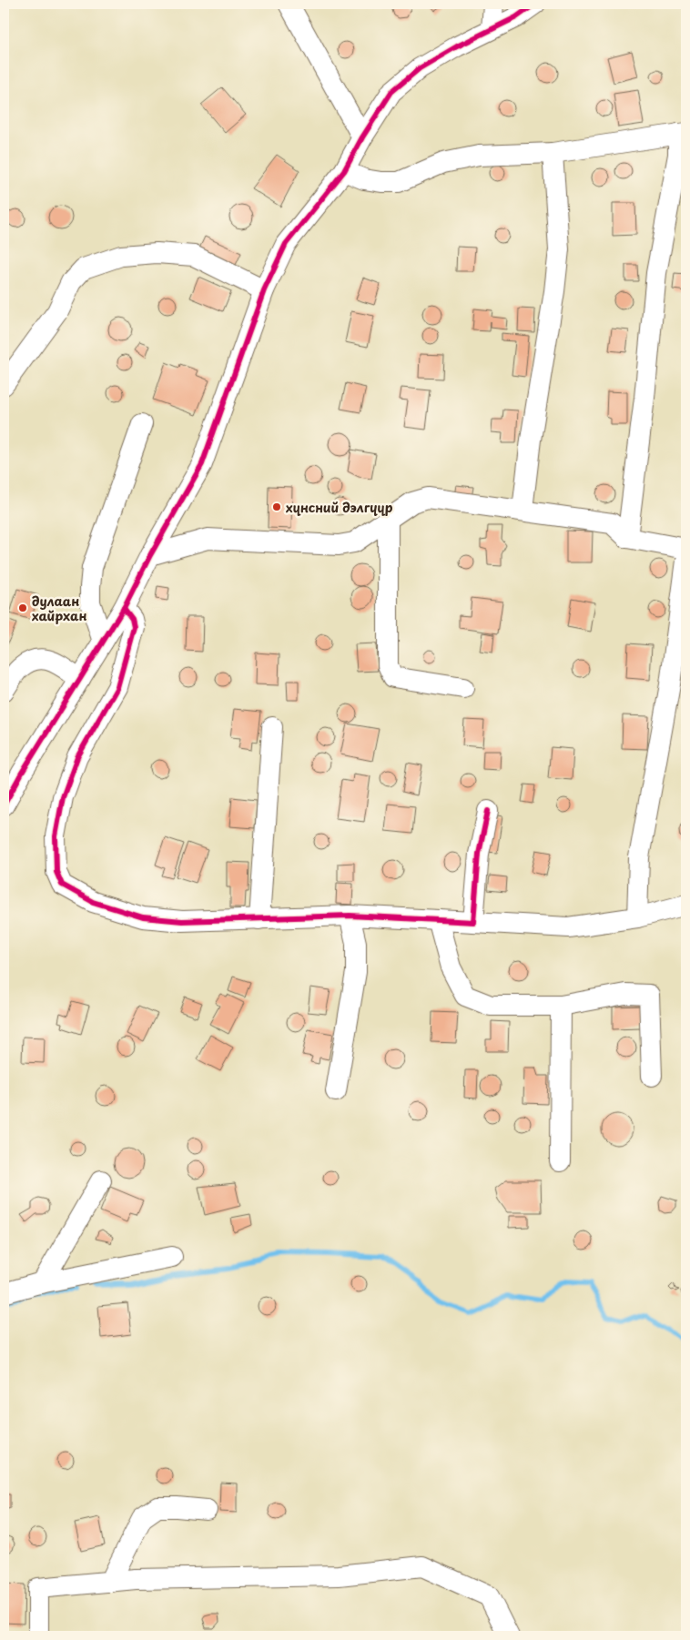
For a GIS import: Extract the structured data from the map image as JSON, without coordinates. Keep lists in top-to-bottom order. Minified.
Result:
{"places":["хүнсний дэлгүүр","дулаан хайрхан"]}
